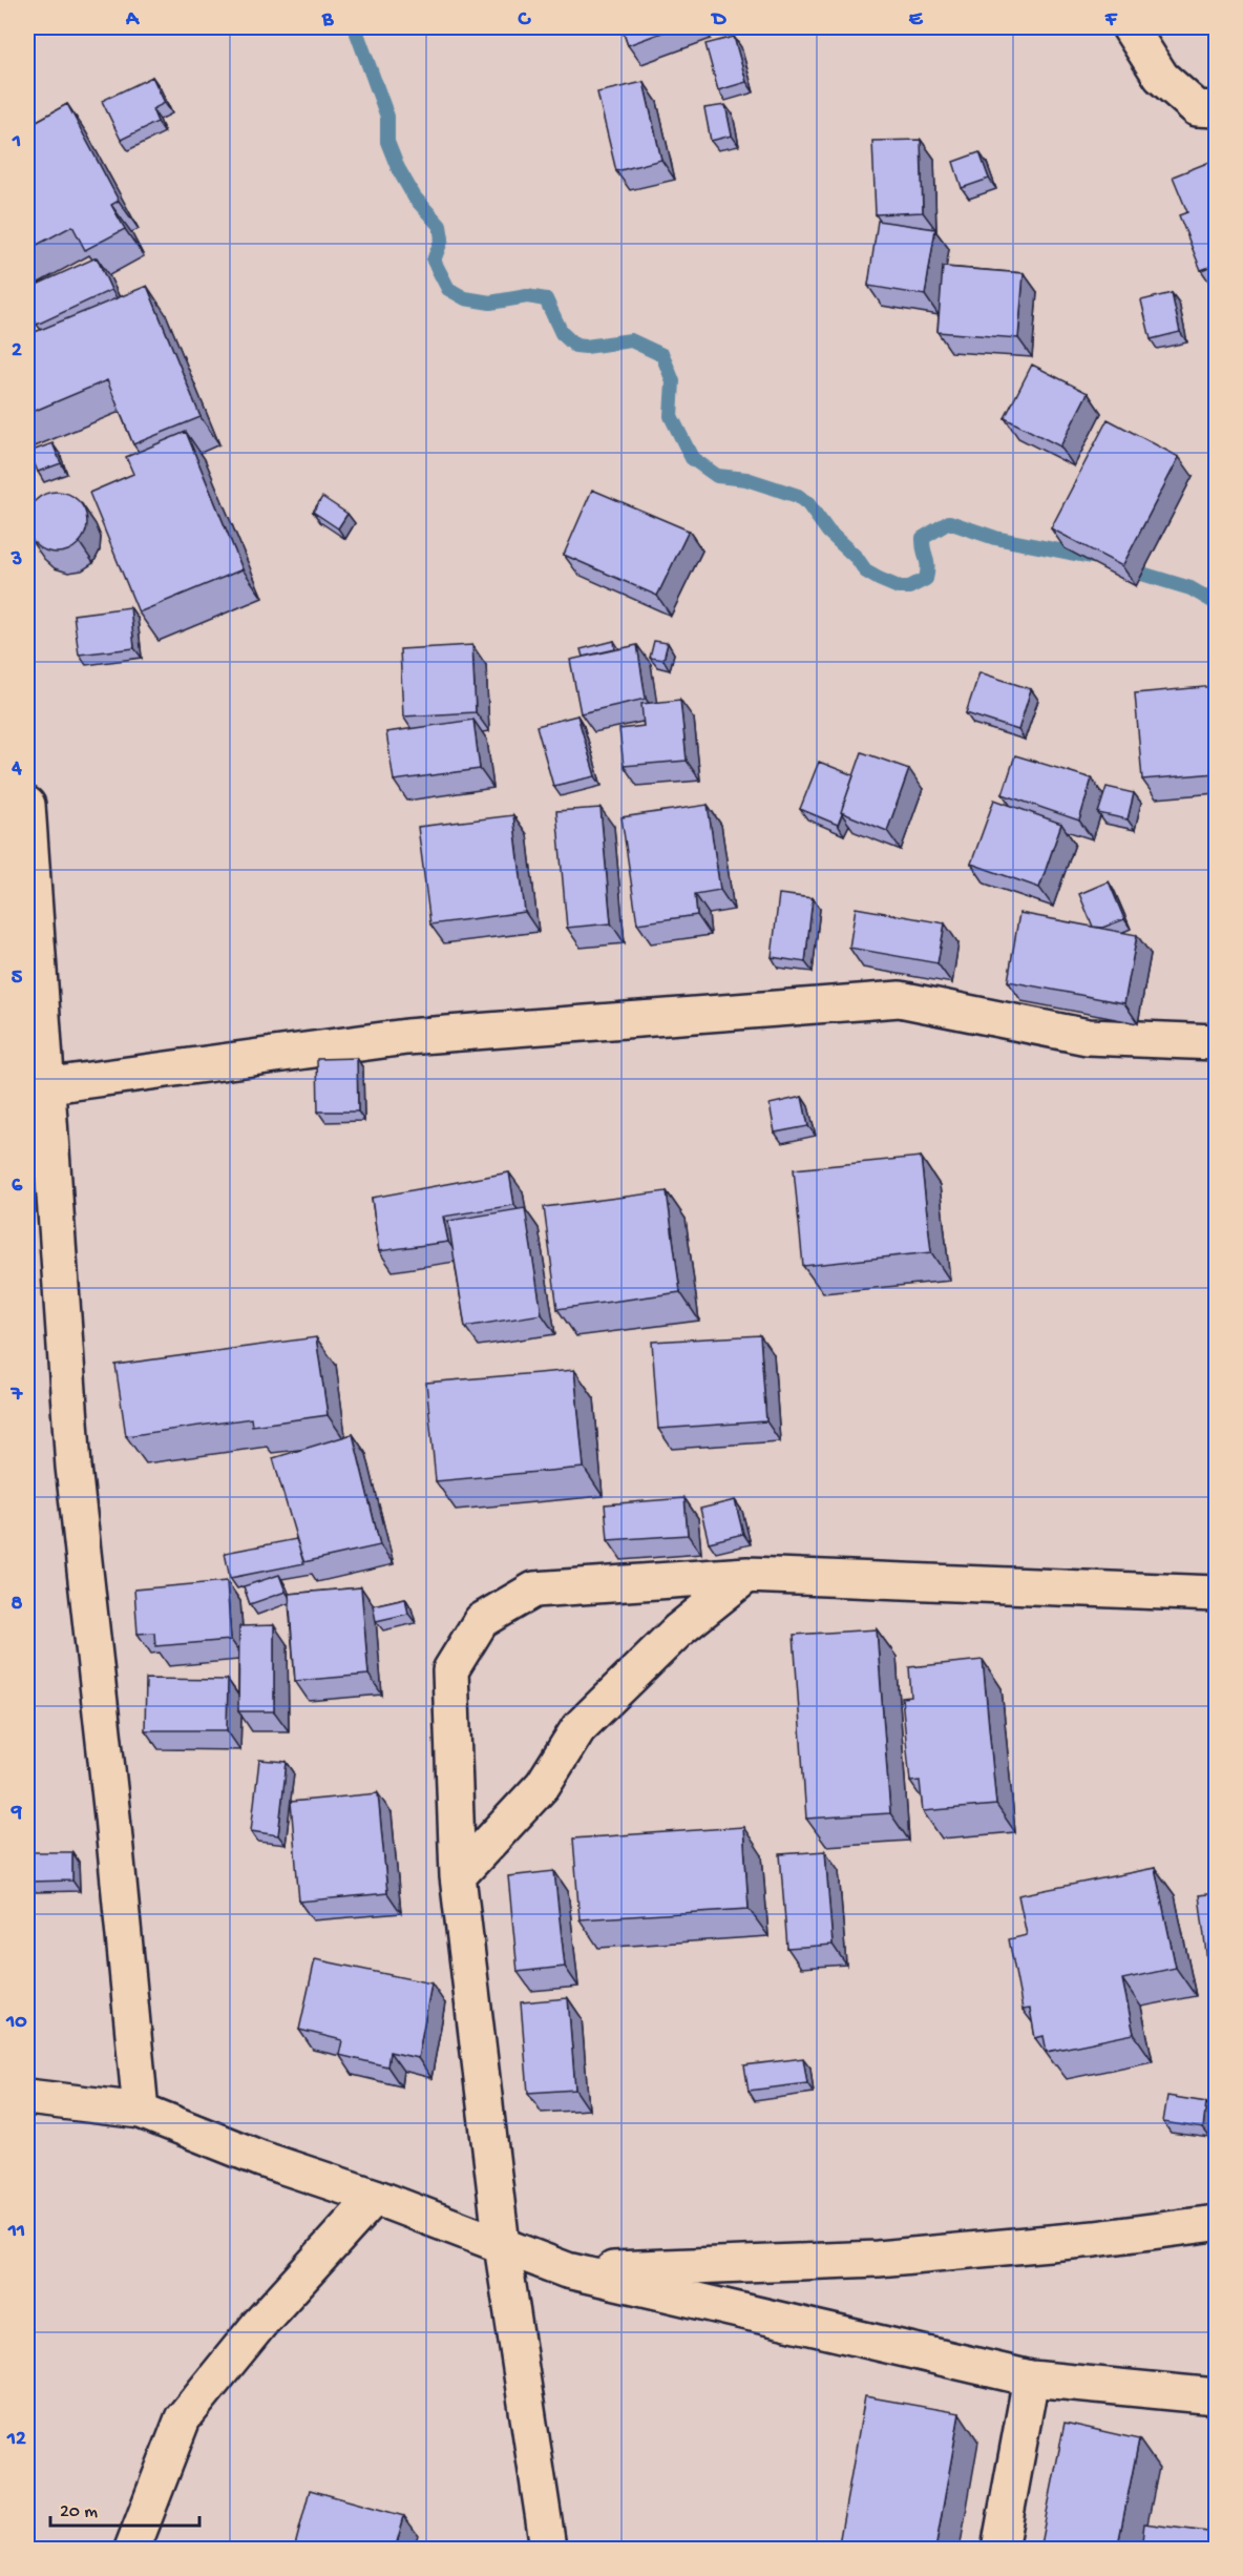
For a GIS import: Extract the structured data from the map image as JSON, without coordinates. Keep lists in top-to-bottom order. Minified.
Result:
{"scale_bar":"20 m","grid":{"columns":["A","B","C","D","E","F"],"rows":["1","2","3","4","5","6","7","8","9","10","11","12"]}}
